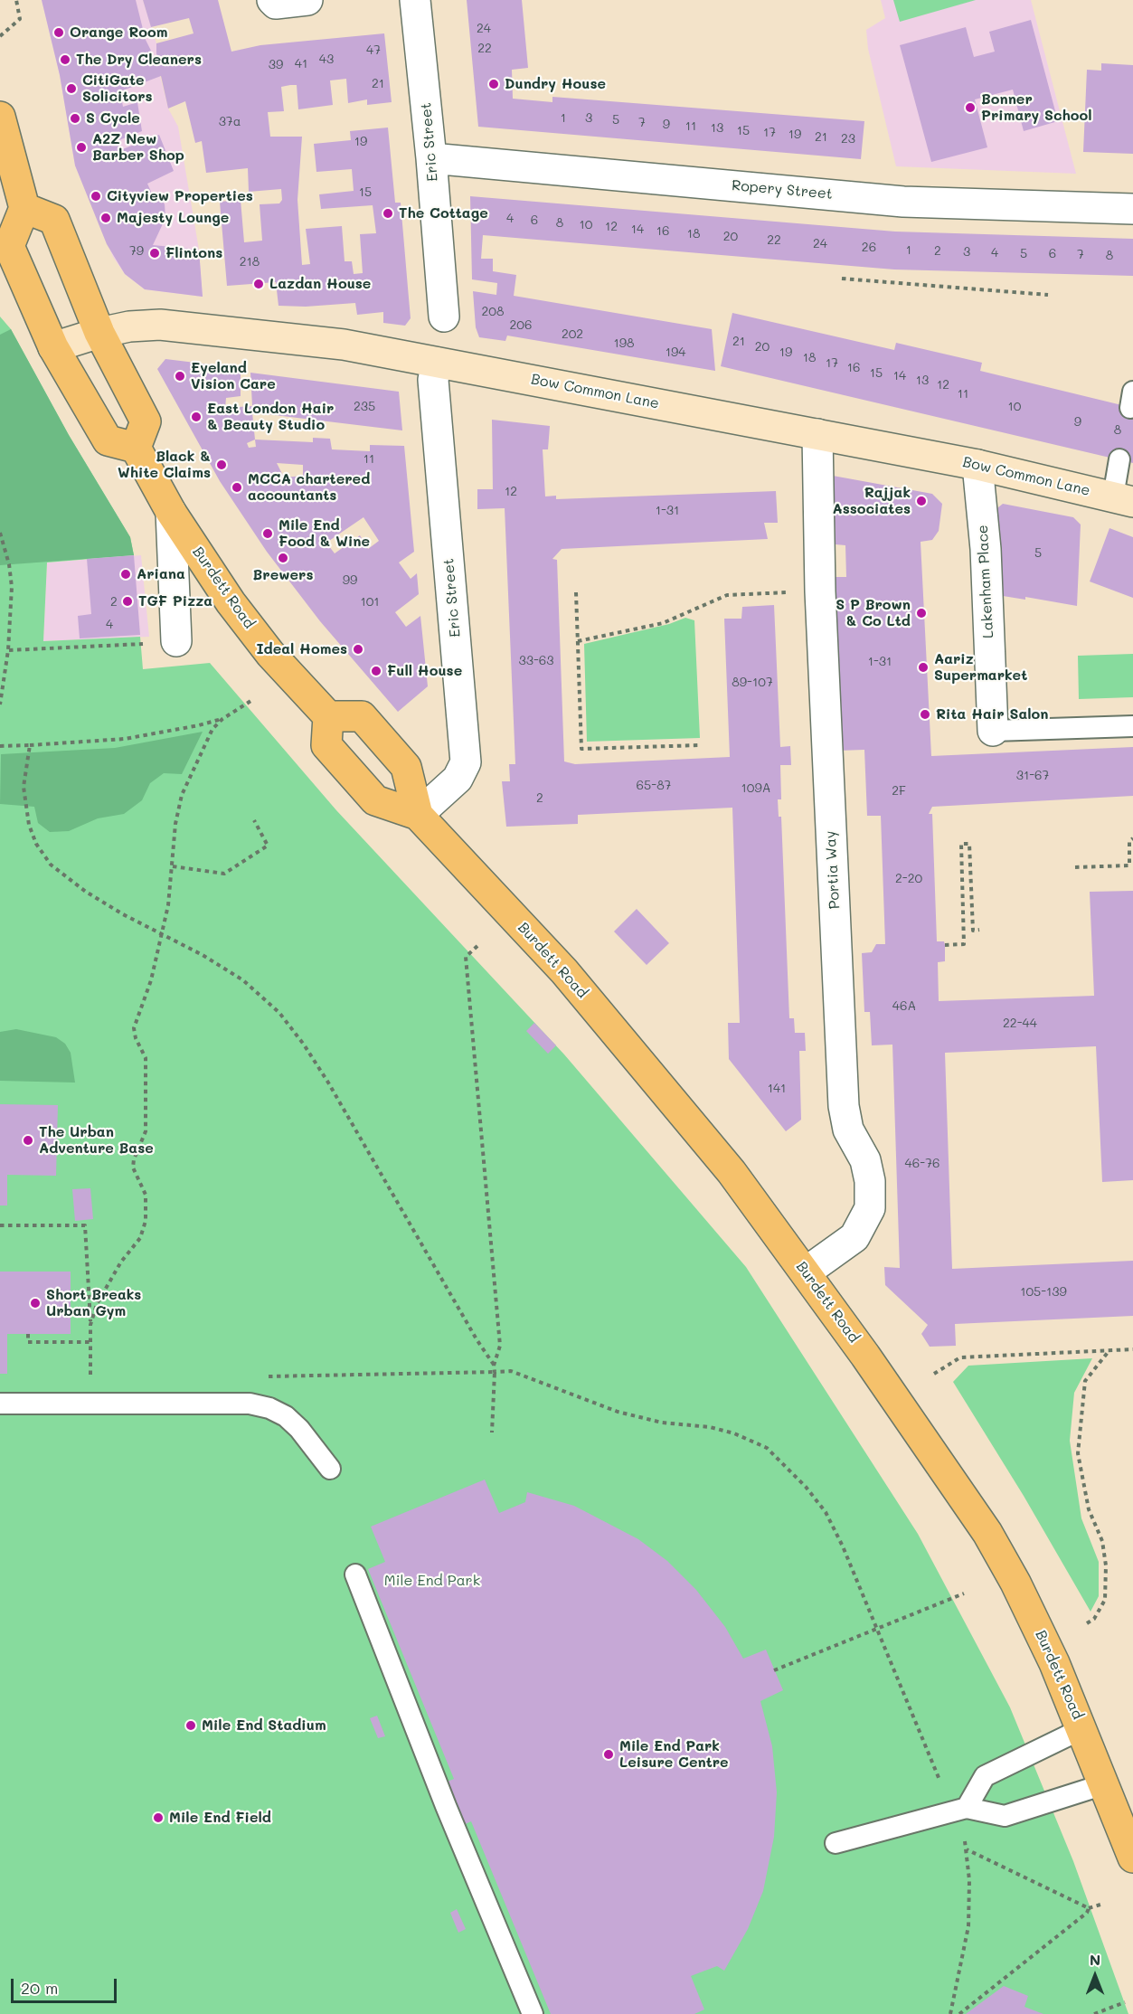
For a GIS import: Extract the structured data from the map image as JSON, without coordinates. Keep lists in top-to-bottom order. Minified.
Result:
{"streets":{"main road":["Burdett Road"],"street":["Eric Street","Ropery Street","Bow Common Lane","Lakenham Place","Portia Way"]},"crossings":[["Eric Street","Ropery Street"],["Eric Street","Bow Common Lane"],["Eric Street","Burdett Road"],["Bow Common Lane","Lakenham Place"],["Bow Common Lane","Portia Way"],["Burdett Road","Portia Way"]],"parks":["Mile End Park"],"places":["Orange Room","The Dry Cleaners","Dundry House","CitiGate Solicitors","Bonner Primary School","S Cycle","A2Z New Barber Shop","Cityview Properties","The Cottage","Majesty Lounge","Flintons","Lazdan House","Eyeland Vision Care","East London Hair & Beauty Studio","Black & White Claims","MCCA chartered accountants","Rajjak Associates","Mile End Food & Wine","Brewers","Ariana","TGF Pizza","S P Brown & Co Ltd","Ideal Homes","Aariz Supermarket","Full House","Rita Hair Salon","The Urban Adventure Base","Short Breaks Urban Gym","Mile End Stadium","Mile End Park Leisure Centre","Mile End Field"],"house_numbers":["24","22","47","43","41","39","21","1","3","5","37a","7","9","11","13","15","17","19","21","23","19","15","4","6","8","10","12","14","16","18","20","22","24","26","1","79","2","3","4","5","6","7","8","218","208","206","202","21","198","20","194","19","18","17","16","15","14","13","12","11","235","10","9","8","11","12","1-31","5","99","2","101","4","33-63","1-31","89-107","31-67","65-87","109A","2F","2","2-20","46A","22-44","141","46-76","105-139"],"scale_bar":"20 m","north":"top"}
